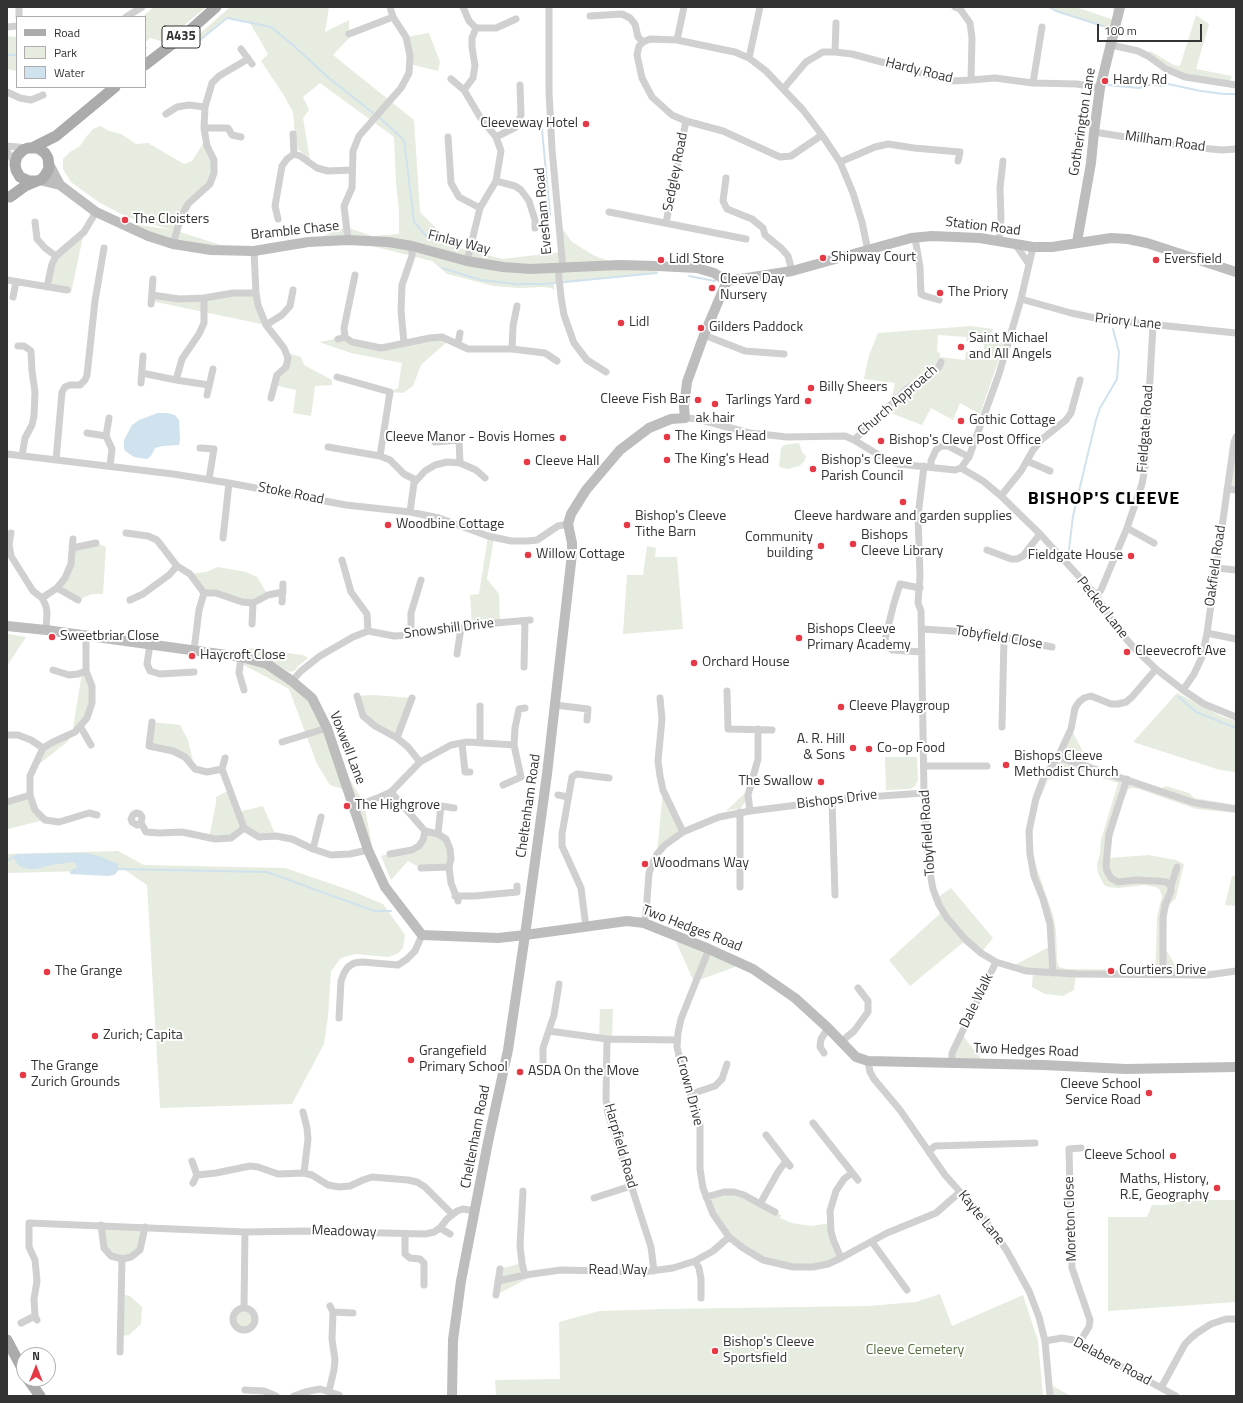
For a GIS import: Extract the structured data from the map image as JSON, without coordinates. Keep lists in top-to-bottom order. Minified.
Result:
{"streets":{"main road":["A435"],"street":["Hardy Road","Gotherington Lane","Millham Road","Sedgley Road","Evesham Road","Station Road","Bramble Chase","Finlay Way","Priory Lane","Church Approach","Fieldgate Road","Stoke Road","Oakfield Road","Pecked Lane","Snowshill Drive","Tobyfield Close","Voxwell Lane","Bishops Drive","Cheltenham Road","Tobyfield Road","Two Hedges Road","Dale Walk","Crown Drive","Harpfield Road","Kayte Lane","Moreton Close","Meadoway","Read Way","Delabere Road"]},"crossings":[["Hardy Road","Gotherington Lane"],["Gotherington Lane","Millham Road"],["Gotherington Lane","Station Road"],["Evesham Road","Station Road"],["Evesham Road","Finlay Way"],["Bramble Chase","Finlay Way"],["Priory Lane","Fieldgate Road"],["Fieldgate Road","Pecked Lane"],["Stoke Road","Cheltenham Road"],["Oakfield Road","Pecked Lane"],["Tobyfield Close","Tobyfield Road"],["Bishops Drive","Tobyfield Road"],["Bishops Drive","Two Hedges Road"],["Cheltenham Road","Two Hedges Road"],["Tobyfield Road","Dale Walk"],["Two Hedges Road","Dale Walk"],["Two Hedges Road","Crown Drive"],["Two Hedges Road","Kayte Lane"],["Crown Drive","Kayte Lane"],["Crown Drive","Read Way"],["Harpfield Road","Read Way"],["Kayte Lane","Delabere Road"],["Moreton Close","Delabere Road"]],"districts":["BISHOP'S CLEEVE"],"parks":["Cleeve Cemetery"],"places":["Hardy Rd","Cleeveway Hotel","The Cloisters","Shipway Court","Lidl Store","Eversfield","Cleeve Day Nursery","The Priory","Lidl","Gilders Paddock","Saint Michael and All Angels","Billy Sheers","Cleeve Fish Bar","Tarlings Yard","ak hair","Gothic Cottage","The Kings Head","Cleeve Manor - Bovis Homes","Bishop's Cleve Post Office","The King's Head","Cleeve Hall","Bishop's Cleeve Parish Council","Cleeve hardware and garden supplies","Woodbine Cottage","Bishop's Cleeve Tithe Barn","Bishops Cleeve Library","Community building","Willow Cottage","Fieldgate House","Sweetbriar Close","Bishops Cleeve Primary Academy","Cleevecroft Ave","Haycroft Close","Orchard House","Cleeve Playgroup","A. R. Hill & Sons","Co-op Food","Bishops Cleeve Methodist Church","The Swallow","The Highgrove","Woodmans Way","Courtiers Drive","The Grange","Zurich; Capita","Grangefield Primary School","ASDA On the Move","The Grange Zurich Grounds","Cleeve School Service Road","Cleeve School","Maths, History, R.E, Geography","Bishop's Cleeve Sportsfield"],"legend":["Road","Park","Water"],"scale_bar":"100 m","north":"top"}
